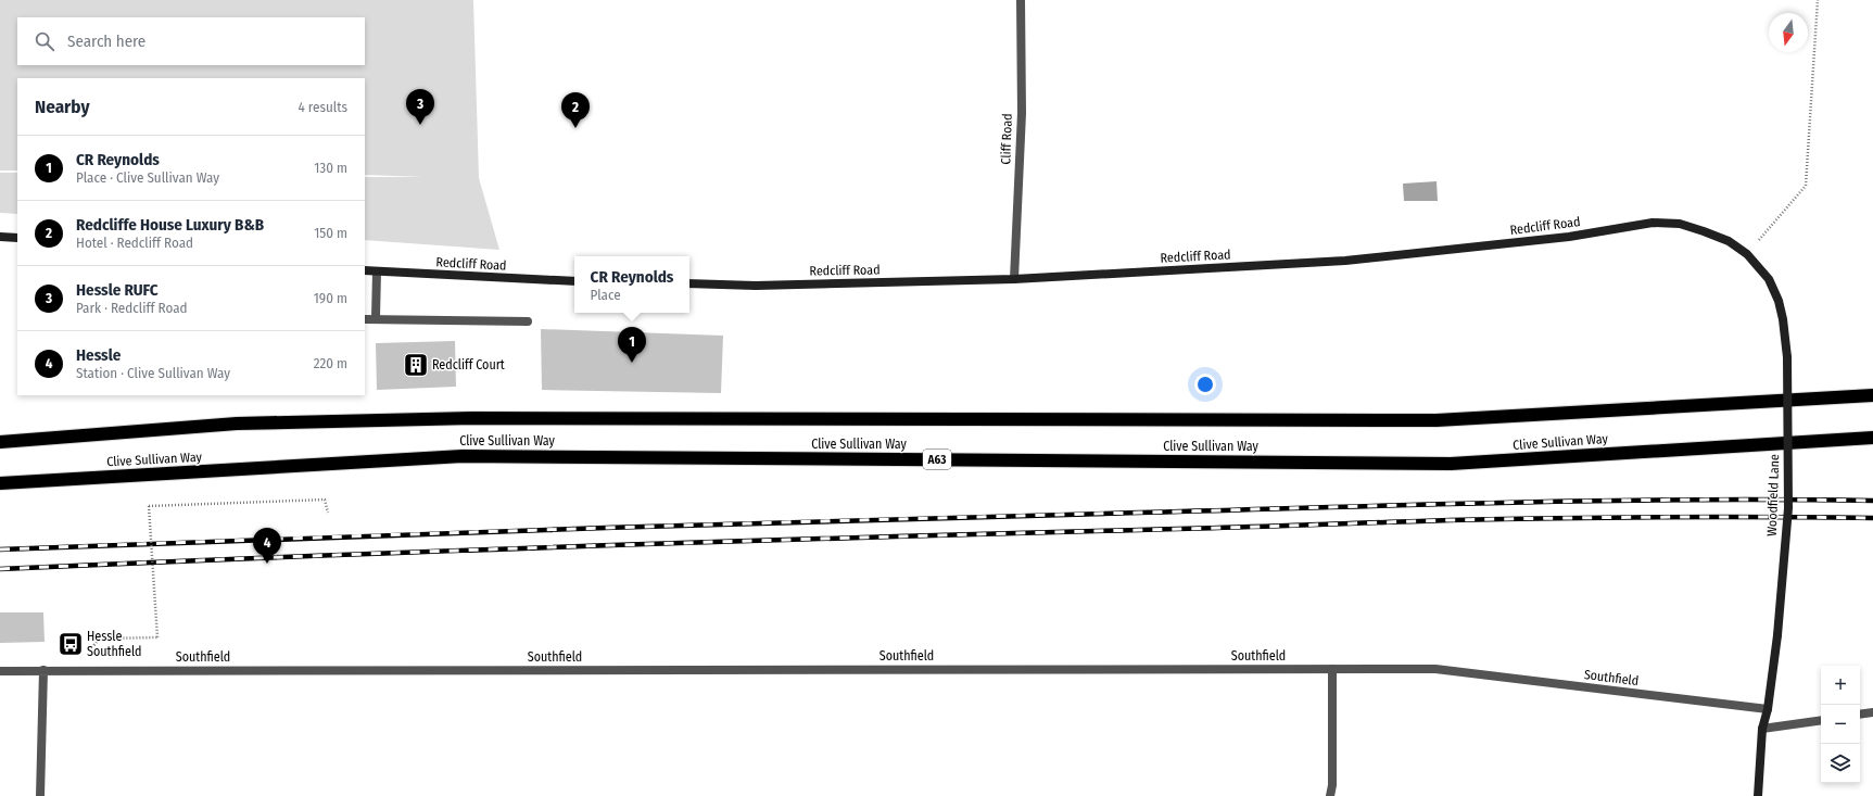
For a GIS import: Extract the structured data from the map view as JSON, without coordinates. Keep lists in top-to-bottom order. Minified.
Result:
{"streets":{"highway":["Clive Sullivan Way","A63"],"street":["Cliff Road","Redcliff Road","Woodfield Lane","Southfield"]},"crossings":[["Cliff Road","Redcliff Road"],["Redcliff Road","Woodfield Lane"],["Woodfield Lane","Southfield"]],"places":{"building":["Redcliff Court"],"bus stop":["Hessle Southfield"]},"north":"bottom","page":{"search":"Search here","heading":["Nearby","4 results"],"pins":["3","2","1","4"],"list":[{"mark":"1","name":"CR Reynolds","note":"Place · Clive Sullivan Way","value":"130 m"},{"mark":"2","name":"Redcliffe House Luxury B&B","note":"Hotel · Redcliff Road","value":"150 m"},{"mark":"3","name":"Hessle RUFC","note":"Park · Redcliff Road","value":"190 m"},{"mark":"4","name":"Hessle","note":"Station · Clive Sullivan Way","value":"220 m"}],"popup":["CR Reynolds","Place"],"map_buttons":["+","−"]}}
